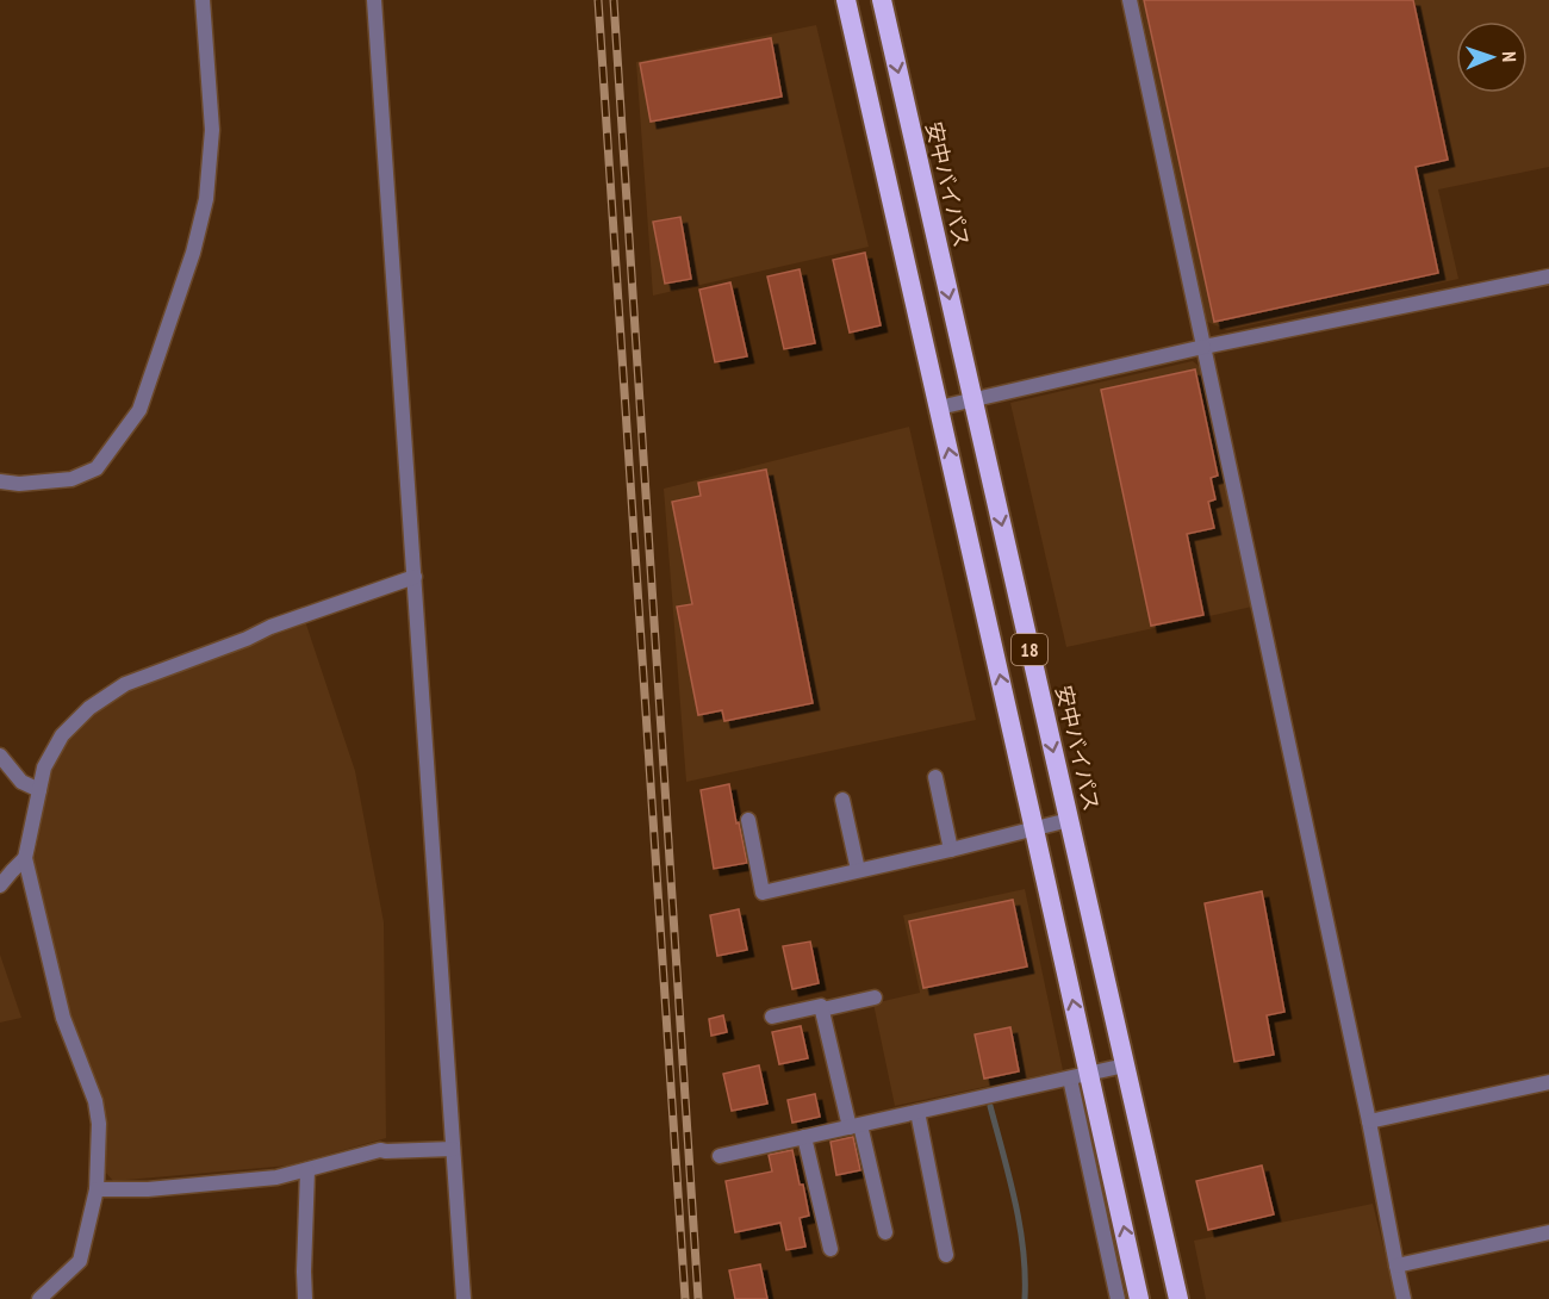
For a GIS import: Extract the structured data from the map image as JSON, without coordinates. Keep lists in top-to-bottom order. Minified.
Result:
{"streets":{"highway":["安中バイパス","18"]},"north":"right"}
